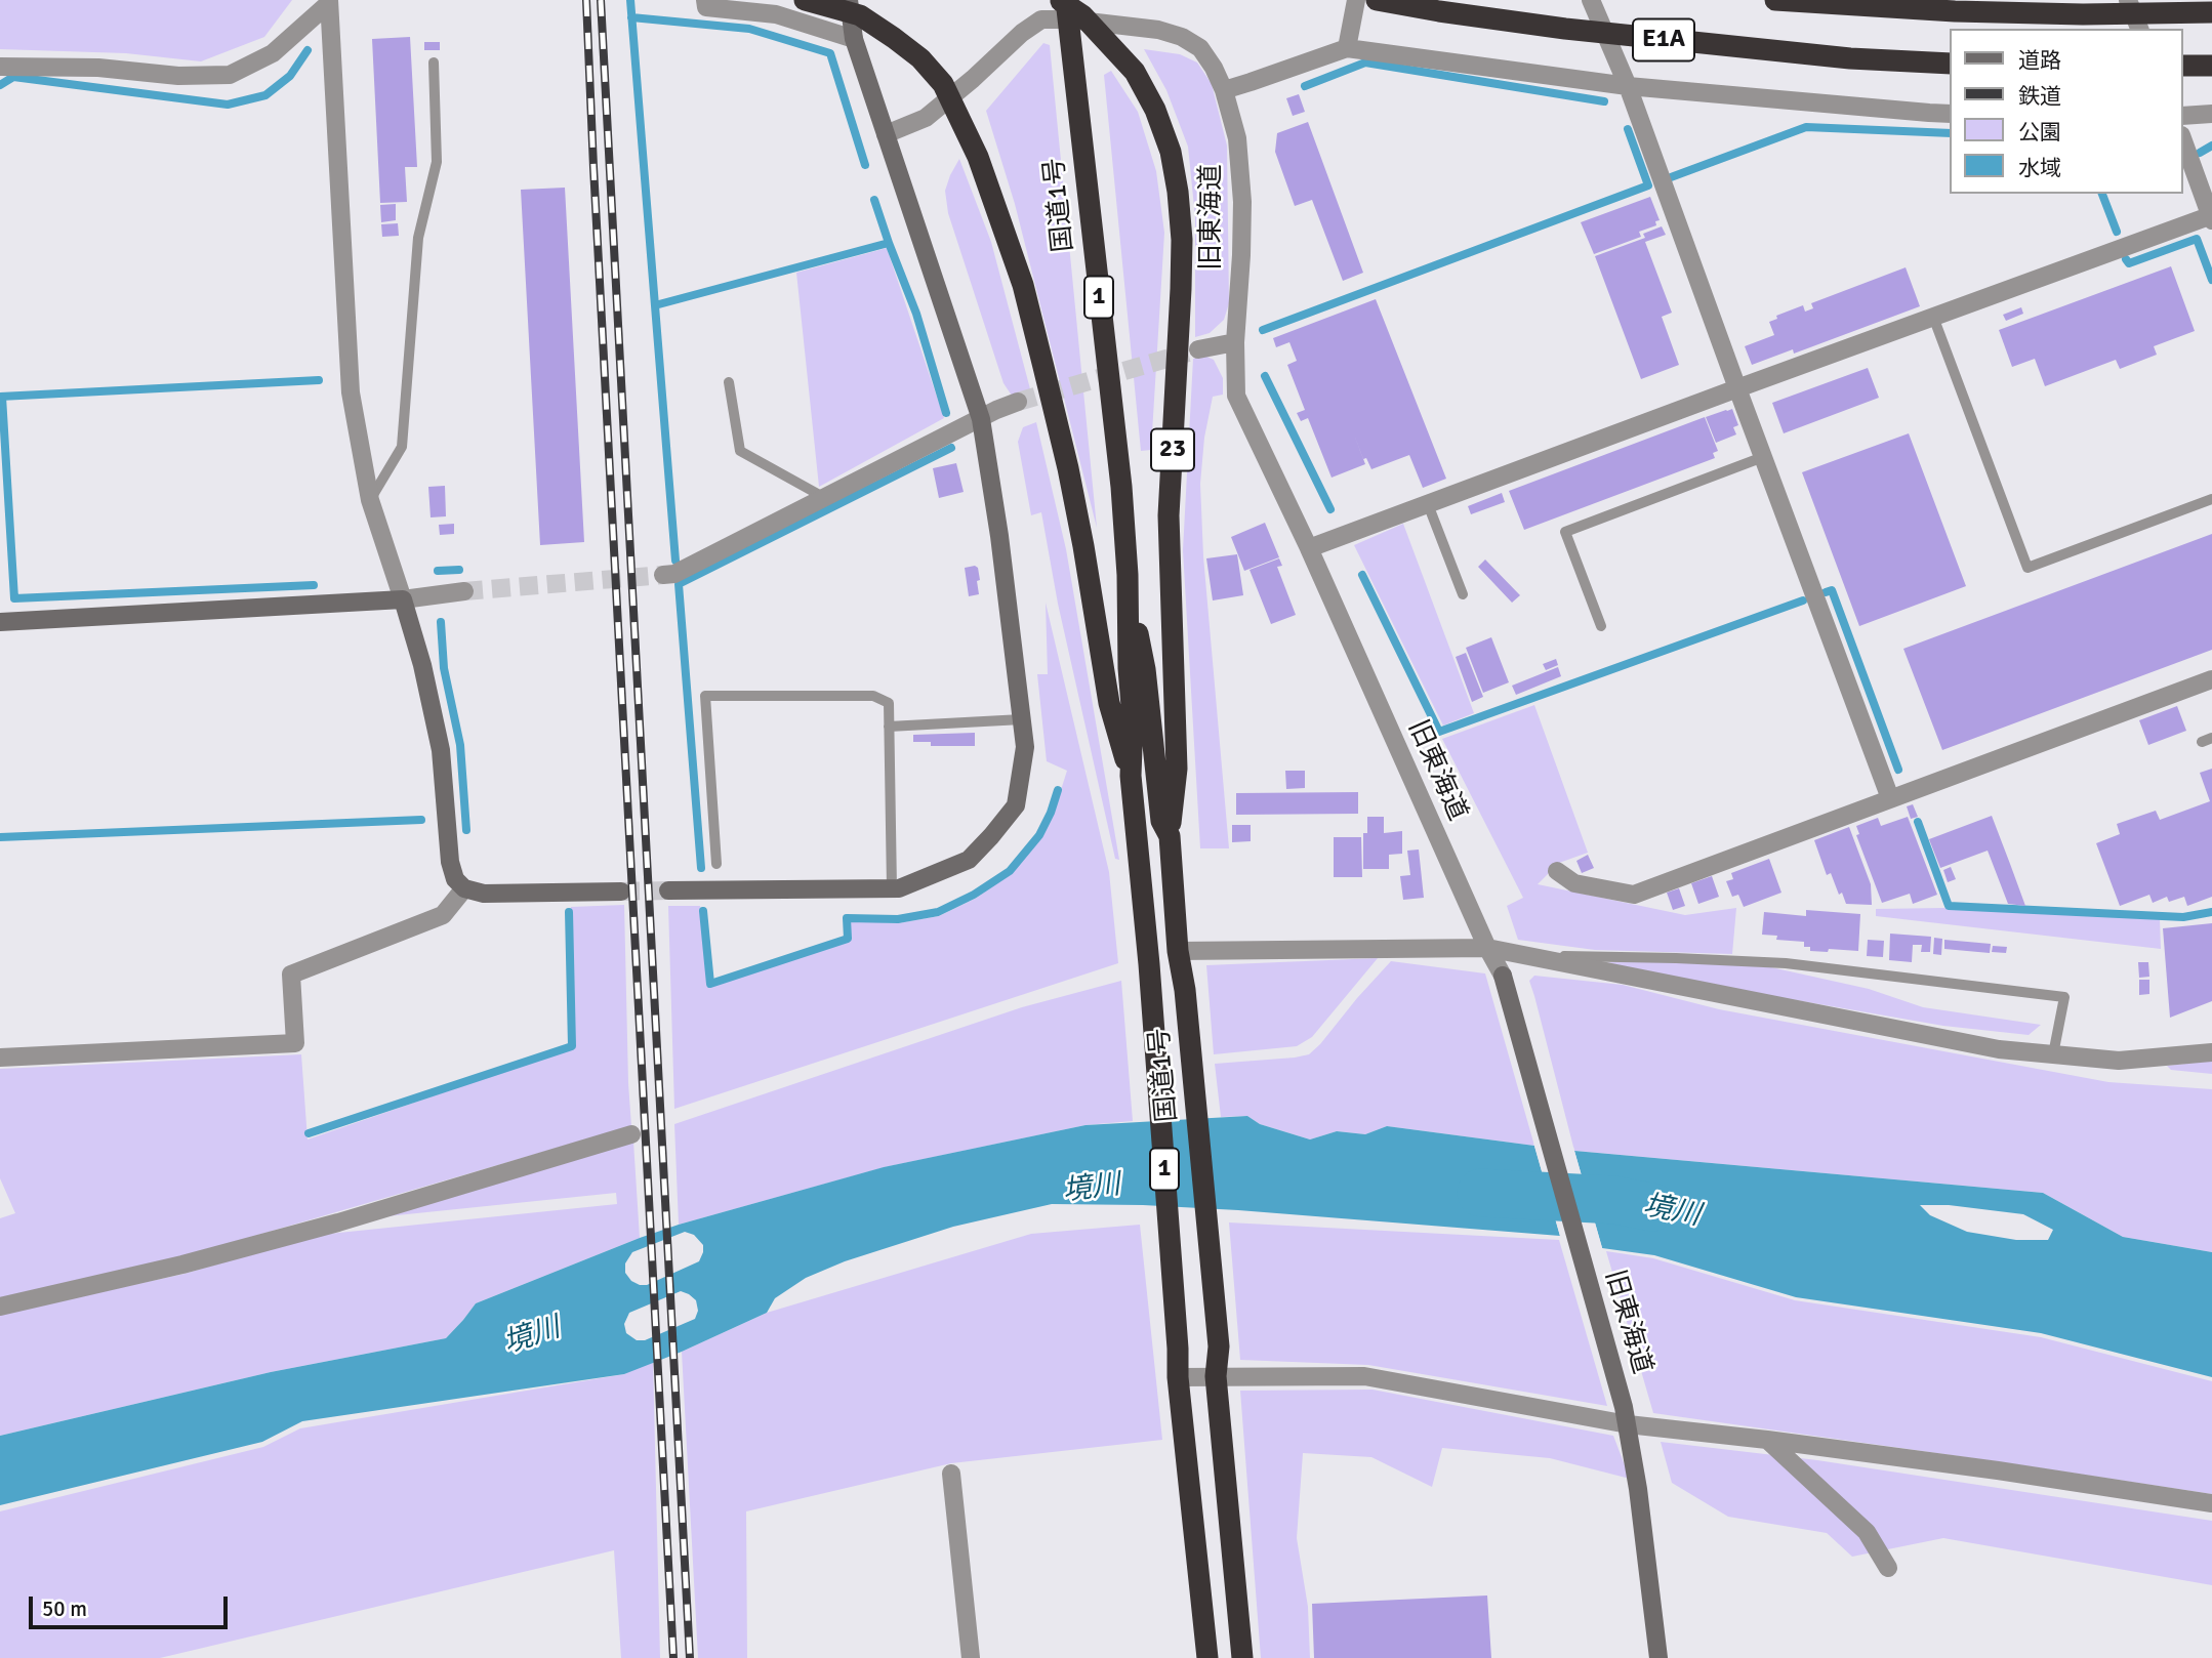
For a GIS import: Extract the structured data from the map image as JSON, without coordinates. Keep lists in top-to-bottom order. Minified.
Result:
{"streets":{"highway":["E1A","国道1号","1","23"],"street":["旧東海道"]},"crossings":[["国道1号","旧東海道"],["国道1号","23"]],"water":["境川"],"legend":["道路","鉄道","公園","水域"],"scale_bar":"50 m"}
